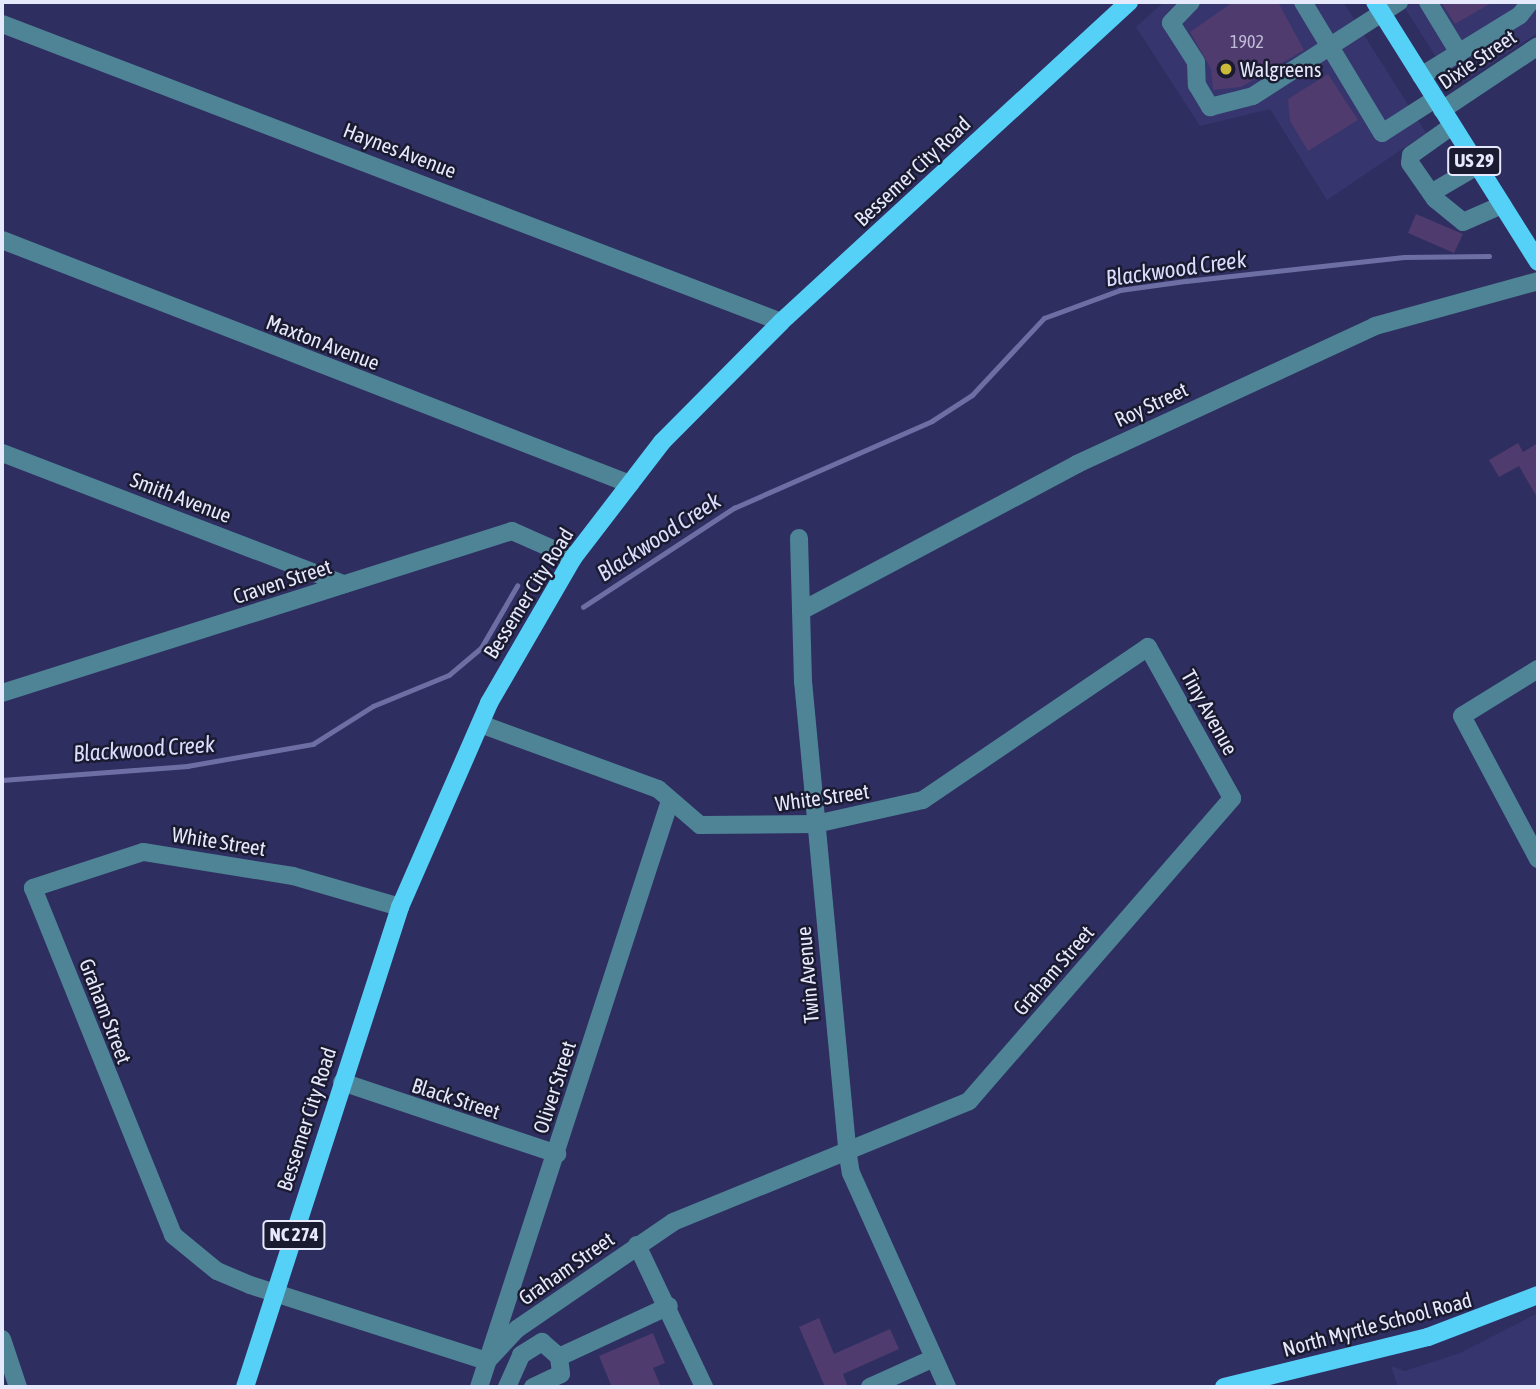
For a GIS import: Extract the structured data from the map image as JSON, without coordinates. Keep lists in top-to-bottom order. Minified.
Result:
{"streets":{"main road":["US 29","Bessemer City Road","NC 274","North Myrtle School Road"],"street":["Dixie Street","Haynes Avenue","Maxton Avenue","Roy Street","Smith Avenue","Craven Street","Tiny Avenue","White Street","Graham Street","Twin Avenue","Oliver Street","Black Street"]},"crossings":[["Dixie Street","US 29"],["Haynes Avenue","Bessemer City Road"],["Bessemer City Road","Maxton Avenue"],["Bessemer City Road","Craven Street"],["Bessemer City Road","White Street"],["Bessemer City Road","Graham Street"],["Bessemer City Road","Black Street"],["Roy Street","Twin Avenue"],["Smith Avenue","Craven Street"],["Tiny Avenue","White Street"],["Tiny Avenue","Graham Street"],["White Street","Graham Street"],["White Street","Twin Avenue"],["White Street","Oliver Street"],["Graham Street","Twin Avenue"],["Graham Street","Oliver Street"],["Oliver Street","Black Street"]],"water":["Blackwood Creek"],"places":["Walgreens"],"house_numbers":["1902"]}
